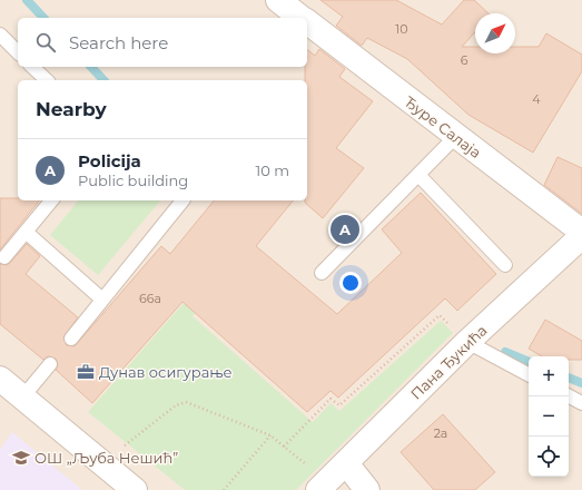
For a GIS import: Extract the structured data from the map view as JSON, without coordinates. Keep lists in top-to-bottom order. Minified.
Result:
{"streets":{"street":["Ђуре Салаја","Пана Ђукића"]},"places":{"office":["Дунав осигурање"],"school or university":["ОШ „Љуба Нешић”"]},"house_numbers":["10","6","4","66a","2a"],"north":"top right","page":{"search":"Search here","heading":"Nearby","list":[{"mark":"A","name":"Policija","note":"Public building","value":"10 m"}],"pins":"A","map_buttons":["+","−"]}}
